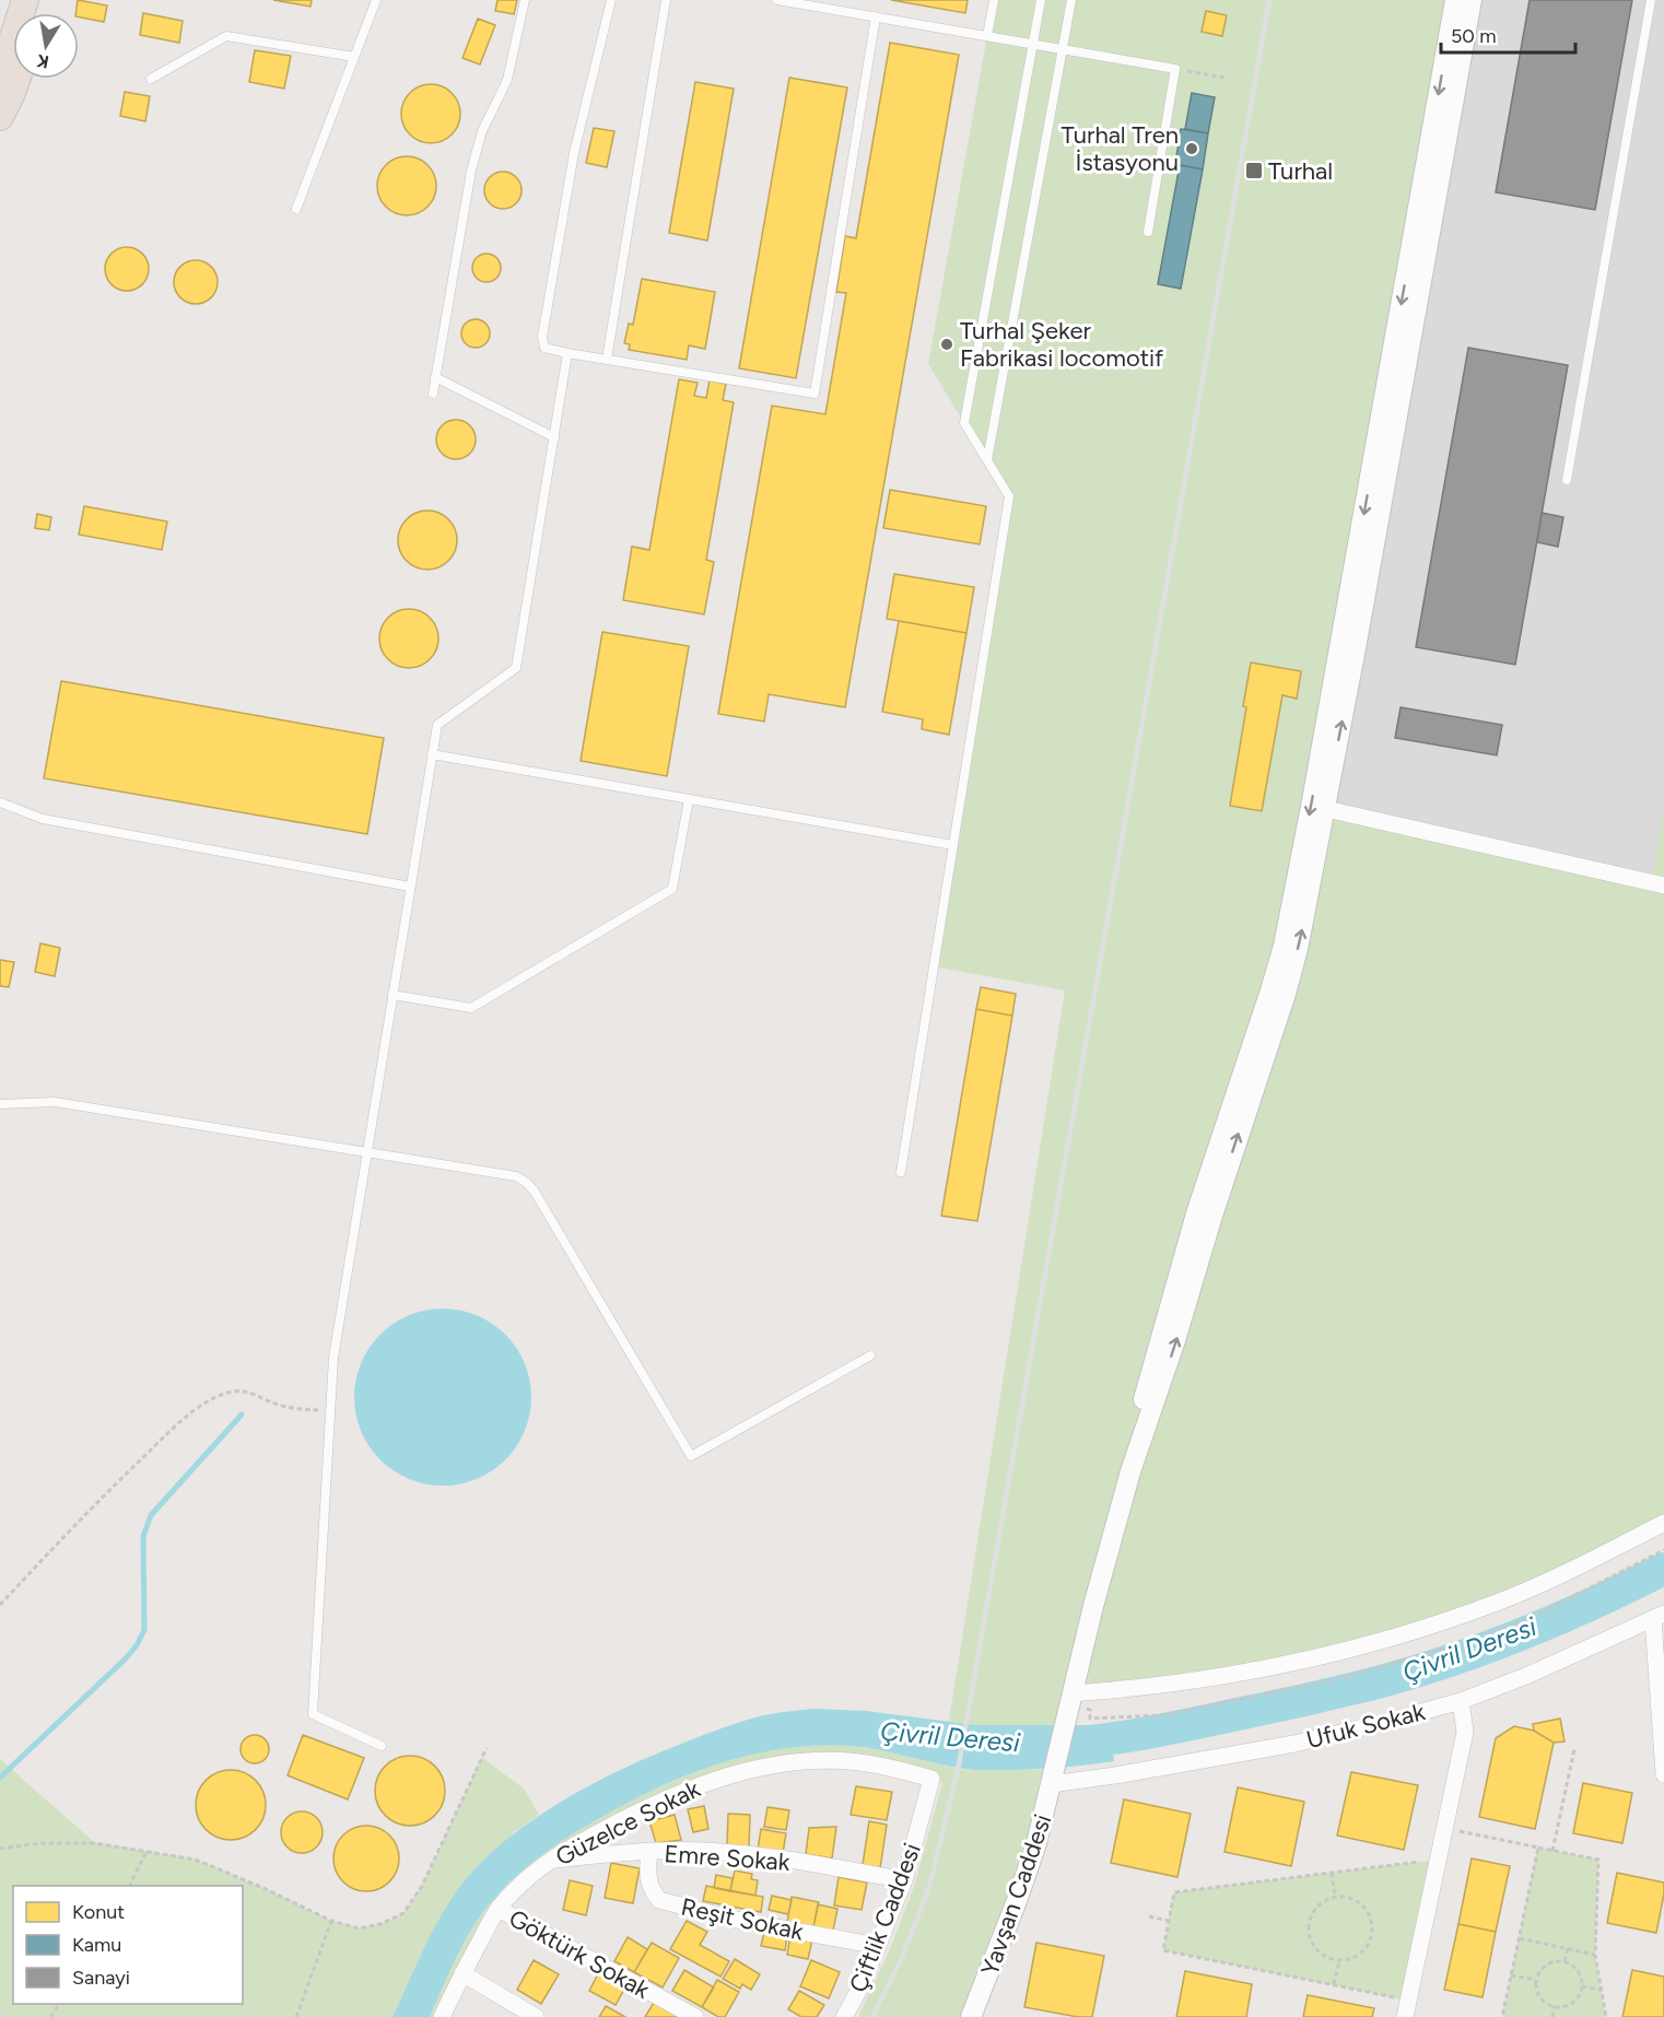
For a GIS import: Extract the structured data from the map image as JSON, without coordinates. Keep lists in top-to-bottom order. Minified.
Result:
{"streets":{"street":["Ufuk Sokak","Güzelce Sokak","Emre Sokak","Yavşan Caddesi","Çiftlik Caddesi","Reşit Sokak","Göktürk Sokak"]},"crossings":[["Ufuk Sokak","Yavşan Caddesi"],["Güzelce Sokak","Emre Sokak"],["Güzelce Sokak","Çiftlik Caddesi"],["Güzelce Sokak","Göktürk Sokak"],["Emre Sokak","Çiftlik Caddesi"],["Emre Sokak","Reşit Sokak"],["Çiftlik Caddesi","Reşit Sokak"]],"water":["Çivril Deresi"],"places":{"other":["Turhal Tren İstasyonu","Turhal Şeker Fabrikasi locomotif"],"transit":["Turhal"]},"legend":["Konut","Kamu","Sanayi"],"scale_bar":"50 m","north":"bottom"}
